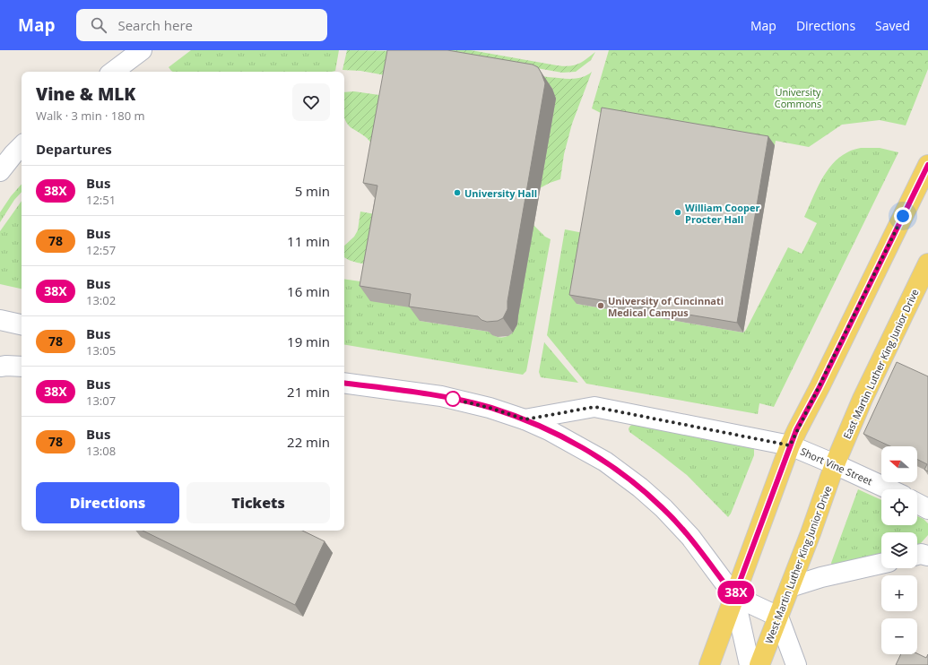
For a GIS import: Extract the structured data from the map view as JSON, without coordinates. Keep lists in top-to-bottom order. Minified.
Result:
{"streets":{"main road":["East Martin Luther King Junior Drive","Short Vine Street","West Martin Luther King Junior Drive"]},"crossings":[["East Martin Luther King Junior Drive","Short Vine Street"],["East Martin Luther King Junior Drive","West Martin Luther King Junior Drive"],["Short Vine Street","West Martin Luther King Junior Drive"]],"parks":["University Commons"],"places":["University Hall","William Cooper Procter Hall","University of Cincinnati Medical Campus"],"lines":["bus line 38X"],"north":"left","page":{"header":"Map","search":"Search here","nav":["Map","Directions","Saved"],"on_map":"38X","heading":[["Vine & MLK","Walk · 3 min · 180 m"],"Departures"],"list":[{"mark":"38X","name":"Bus","note":"12:51","value":"5 min"},{"mark":"78","name":"Bus","note":"12:57","value":"11 min"},{"mark":"38X","name":"Bus","note":"13:02","value":"16 min"},{"mark":"78","name":"Bus","note":"13:05","value":"19 min"},{"mark":"38X","name":"Bus","note":"13:07","value":"21 min"},{"mark":"78","name":"Bus","note":"13:08","value":"22 min"}],"map_buttons":["+","−"],"buttons":["Directions","Tickets"]}}
